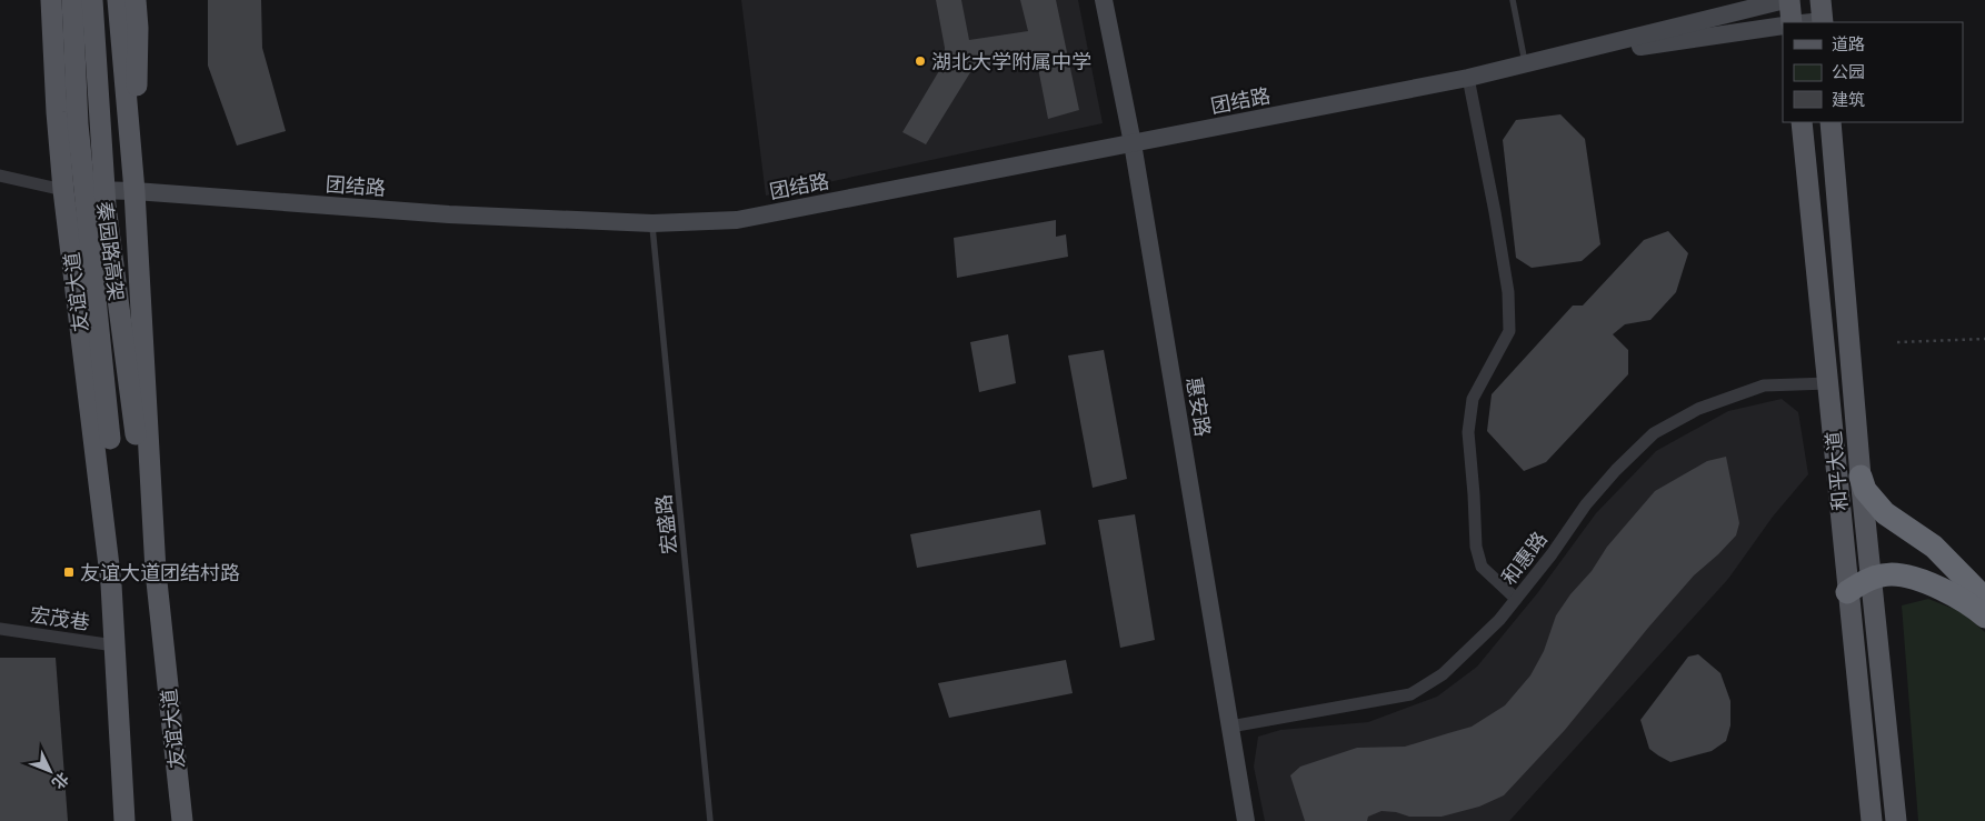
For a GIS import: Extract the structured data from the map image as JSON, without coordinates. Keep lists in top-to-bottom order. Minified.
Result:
{"streets":{"main road":["秦园路高架","友谊大道","和平大道"],"street":["团结路","惠安路","和惠路","宏茂巷"],"lane":["宏盛路"]},"crossings":[["团结路","友谊大道"],["团结路","惠安路"],["团结路","宏盛路"],["秦园路高架","友谊大道"],["友谊大道","宏茂巷"],["惠安路","和惠路"],["和平大道","和惠路"]],"places":{"other":["湖北大学附属中学"],"transit":["友谊大道团结村路"]},"legend":["道路","公园","建筑"],"north":"bottom right"}
